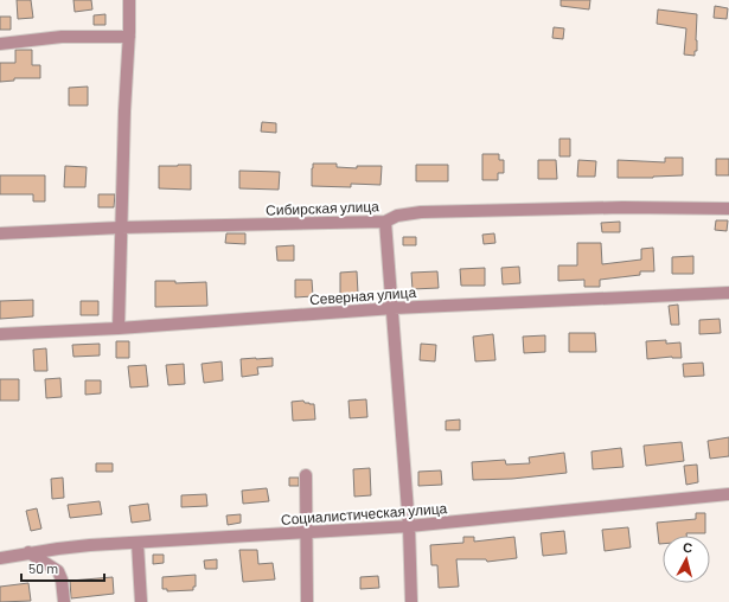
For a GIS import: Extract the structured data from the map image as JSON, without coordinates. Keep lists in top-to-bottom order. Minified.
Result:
{"streets":{"street":["Сибирская улица","Северная улица","Социалистическая улица"]},"scale_bar":"50 m","north":"top"}
